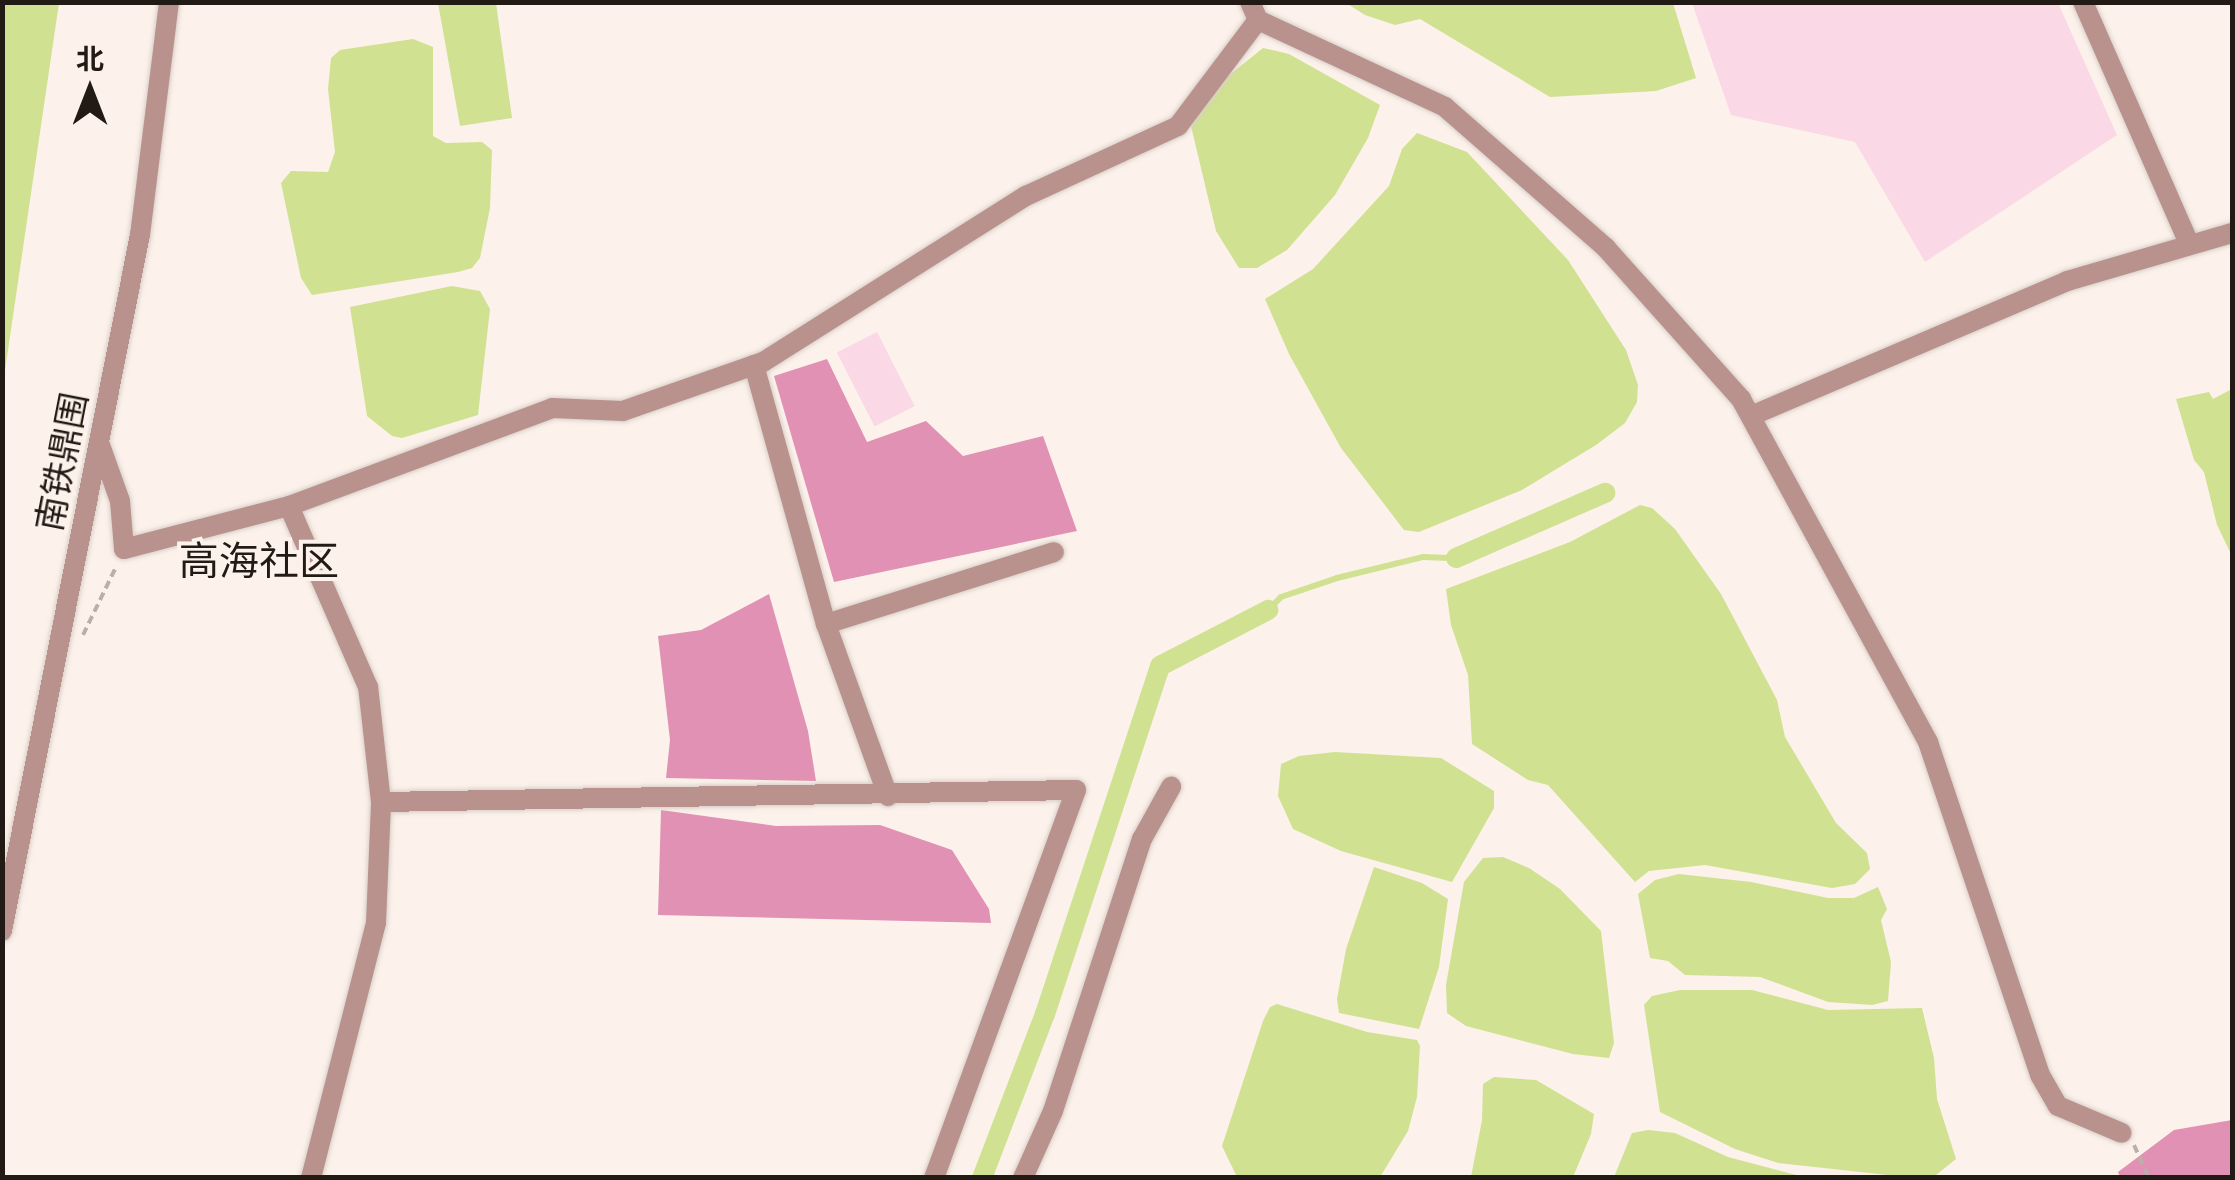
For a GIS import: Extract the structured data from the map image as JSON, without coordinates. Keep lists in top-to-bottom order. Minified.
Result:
{"streets":{"street":["南铁鼎围"]},"districts":["高海社区"],"north":"top"}
